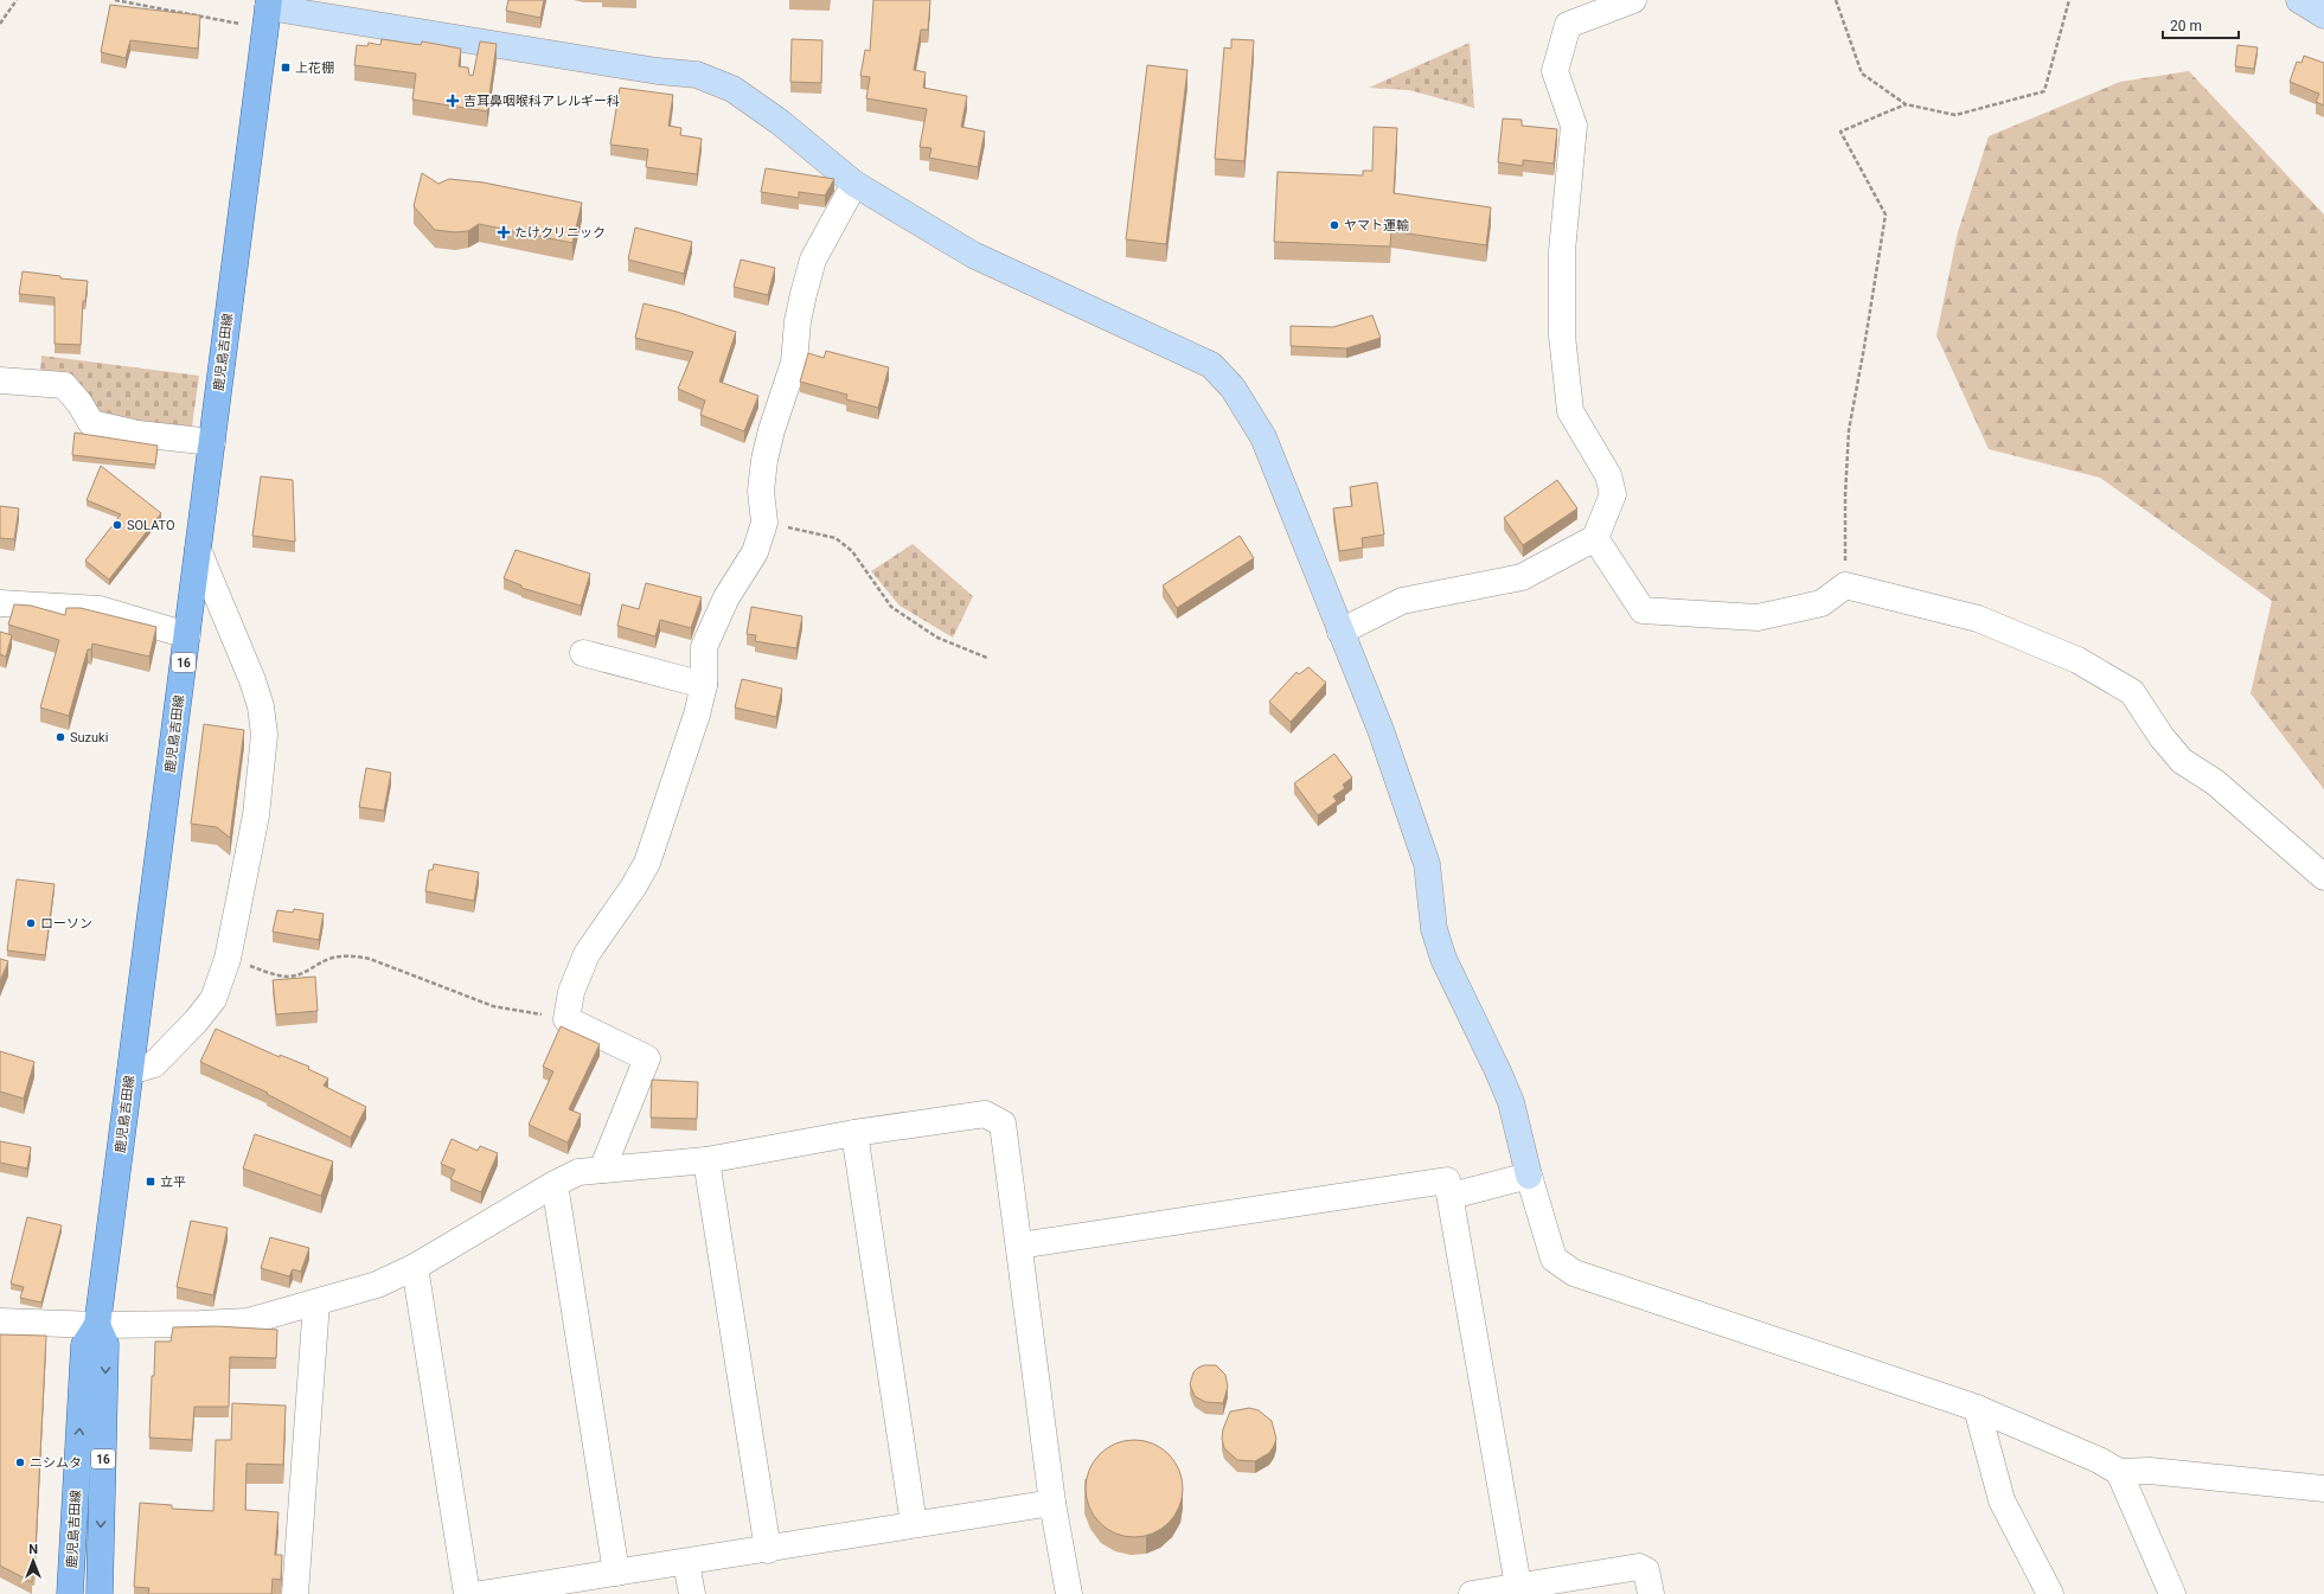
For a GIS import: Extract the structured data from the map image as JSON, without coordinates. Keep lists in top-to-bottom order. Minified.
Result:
{"streets":{"main road":["鹿児島吉田線","16"]},"places":{"transit":["上花棚","立平"],"health":["吉耳鼻咽喉科アレルギー科","たけクリニック"],"other":["ヤマト運輸","SOLATO","Suzuki","ローソン","ニシムタ"]},"scale_bar":"20 m","north":"top"}
